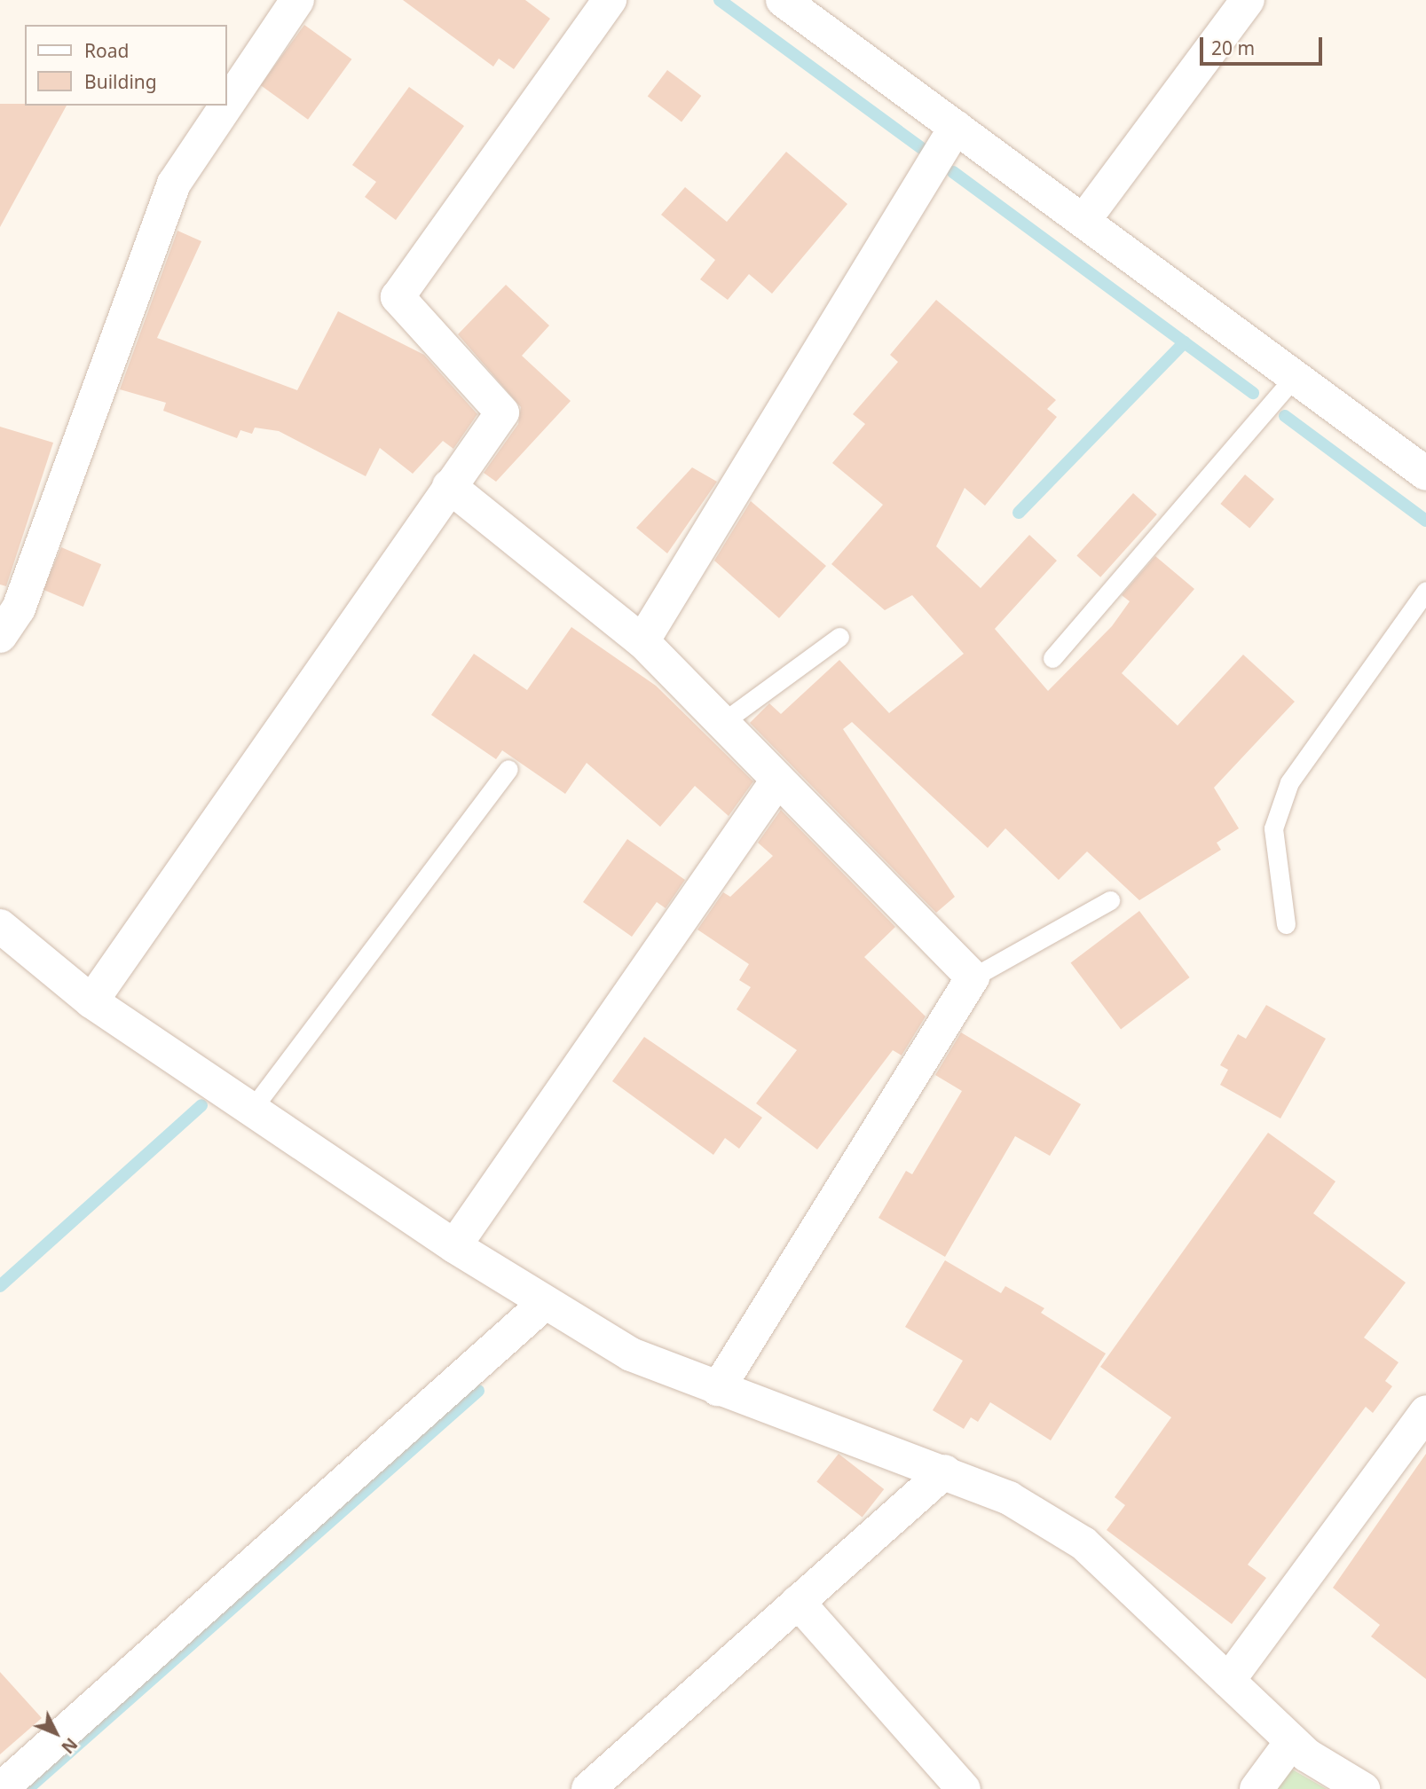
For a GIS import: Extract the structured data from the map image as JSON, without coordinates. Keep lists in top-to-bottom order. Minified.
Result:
{"legend":["Road","Building"],"scale_bar":"20 m","north":"bottom right"}
